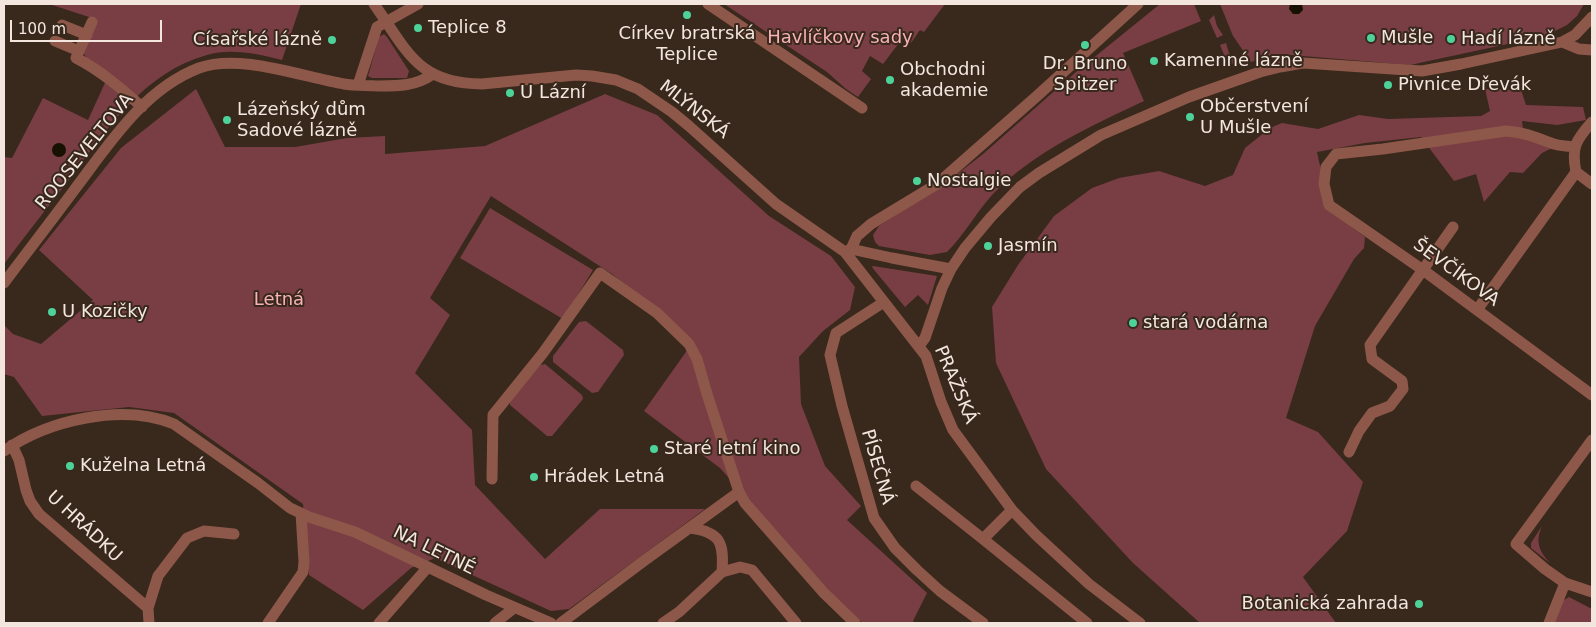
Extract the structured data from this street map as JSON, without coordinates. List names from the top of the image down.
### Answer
{
  "streets": {
    "street": [
      "MLÝNSKÁ",
      "ROOSEVELTOVA",
      "ŠEVČÍKOVA",
      "PRAŽSKÁ",
      "PÍSEČNÁ",
      "U HRÁDKU",
      "NA LETNÉ"
    ]
  },
  "crossings": [
    ["MLÝNSKÁ", "ROOSEVELTOVA"],
    ["MLÝNSKÁ", "PRAŽSKÁ"],
    ["PRAŽSKÁ", "PÍSEČNÁ"],
    ["U HRÁDKU", "NA LETNÉ"]
  ],
  "parks": ["Havlíčkovy sady", "Letná"],
  "places": [
    "Církev bratrská Teplice",
    "Teplice 8",
    "Mušle",
    "Hadí lázně",
    "Císařské lázně",
    "Dr. Bruno Spitzer",
    "Kamenné lázně",
    "Obchodni akademie",
    "Pivnice Dřevák",
    "U Lázní",
    "Občerstvení U Mušle",
    "Lázeňský dům Sadové lázně",
    "Nostalgie",
    "Jasmín",
    "U Kozičky",
    "stará vodárna",
    "Staré letní kino",
    "Kuželna Letná",
    "Hrádek Letná",
    "Botanická zahrada"
  ],
  "scale_bar": "100 m"
}
